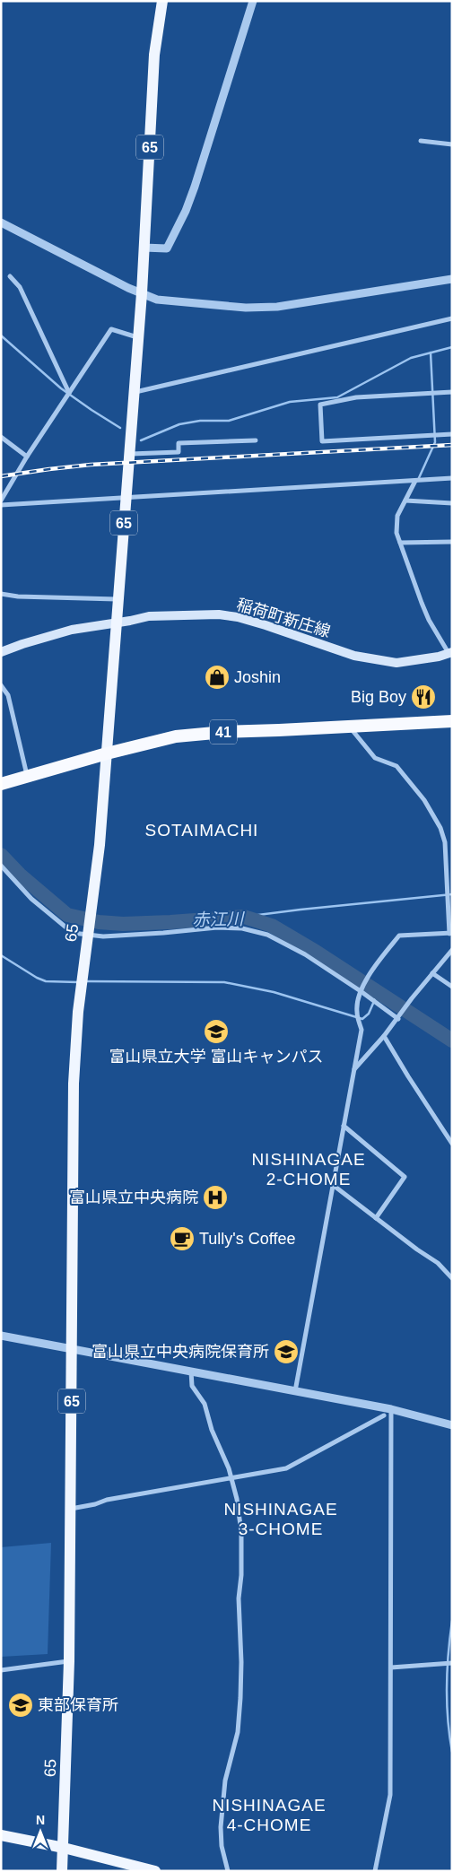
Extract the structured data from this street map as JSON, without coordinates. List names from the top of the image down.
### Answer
{
  "streets": {
    "highway": ["41"],
    "main road": ["65", "稲荷町新庄線"]
  },
  "crossings": [
    ["65", "稲荷町新庄線"],
    ["65", "41"]
  ],
  "districts": [
    "SOTAIMACHI",
    "NISHINAGAE 2-CHOME",
    "NISHINAGAE 3-CHOME",
    "NISHINAGAE 4-CHOME"
  ],
  "water": ["赤江川"],
  "places": {
    "shop": ["Joshin"],
    "restaurant": ["Big Boy"],
    "school or university": ["富山県立大学 富山キャンパス", "富山県立中央病院保育所", "東部保育所"],
    "hospital": ["富山県立中央病院"],
    "cafe": ["Tully's Coffee"]
  },
  "north": "top"
}
